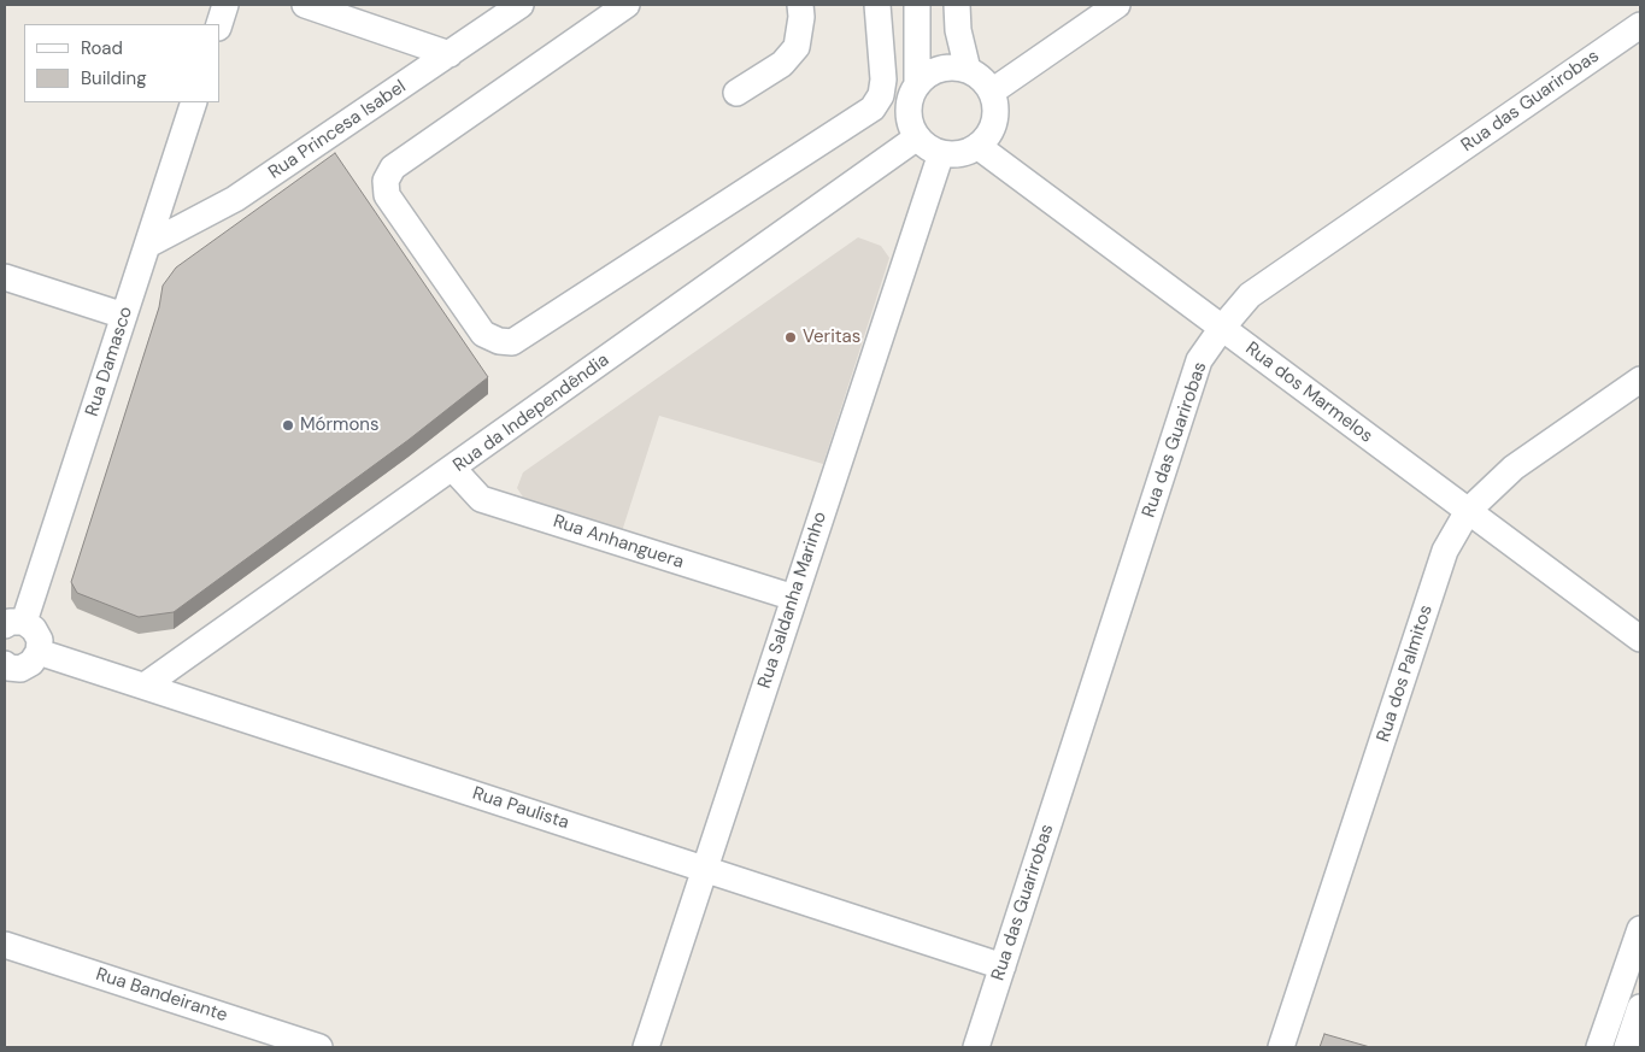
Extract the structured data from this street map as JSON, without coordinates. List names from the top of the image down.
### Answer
{
  "streets": {
    "street": [
      "Rua das Guarirobas",
      "Rua Princesa Isabel",
      "Rua Damasco",
      "Rua dos Marmelos",
      "Rua da Independêndia",
      "Rua Anhanguera",
      "Rua Saldanha Marinho",
      "Rua dos Palmitos",
      "Rua Paulista",
      "Rua Bandeirante"
    ]
  },
  "crossings": [
    ["Rua das Guarirobas", "Rua dos Marmelos"],
    ["Rua das Guarirobas", "Rua Paulista"],
    ["Rua Princesa Isabel", "Rua Damasco"],
    ["Rua dos Marmelos", "Rua da Independêndia"],
    ["Rua dos Marmelos", "Rua Saldanha Marinho"],
    ["Rua dos Marmelos", "Rua dos Palmitos"],
    ["Rua da Independêndia", "Rua Anhanguera"],
    ["Rua da Independêndia", "Rua Saldanha Marinho"],
    ["Rua da Independêndia", "Rua Paulista"],
    ["Rua Anhanguera", "Rua Saldanha Marinho"],
    ["Rua Saldanha Marinho", "Rua Paulista"]
  ],
  "places": ["Veritas", "Mórmons"],
  "legend": ["Road", "Building"]
}
